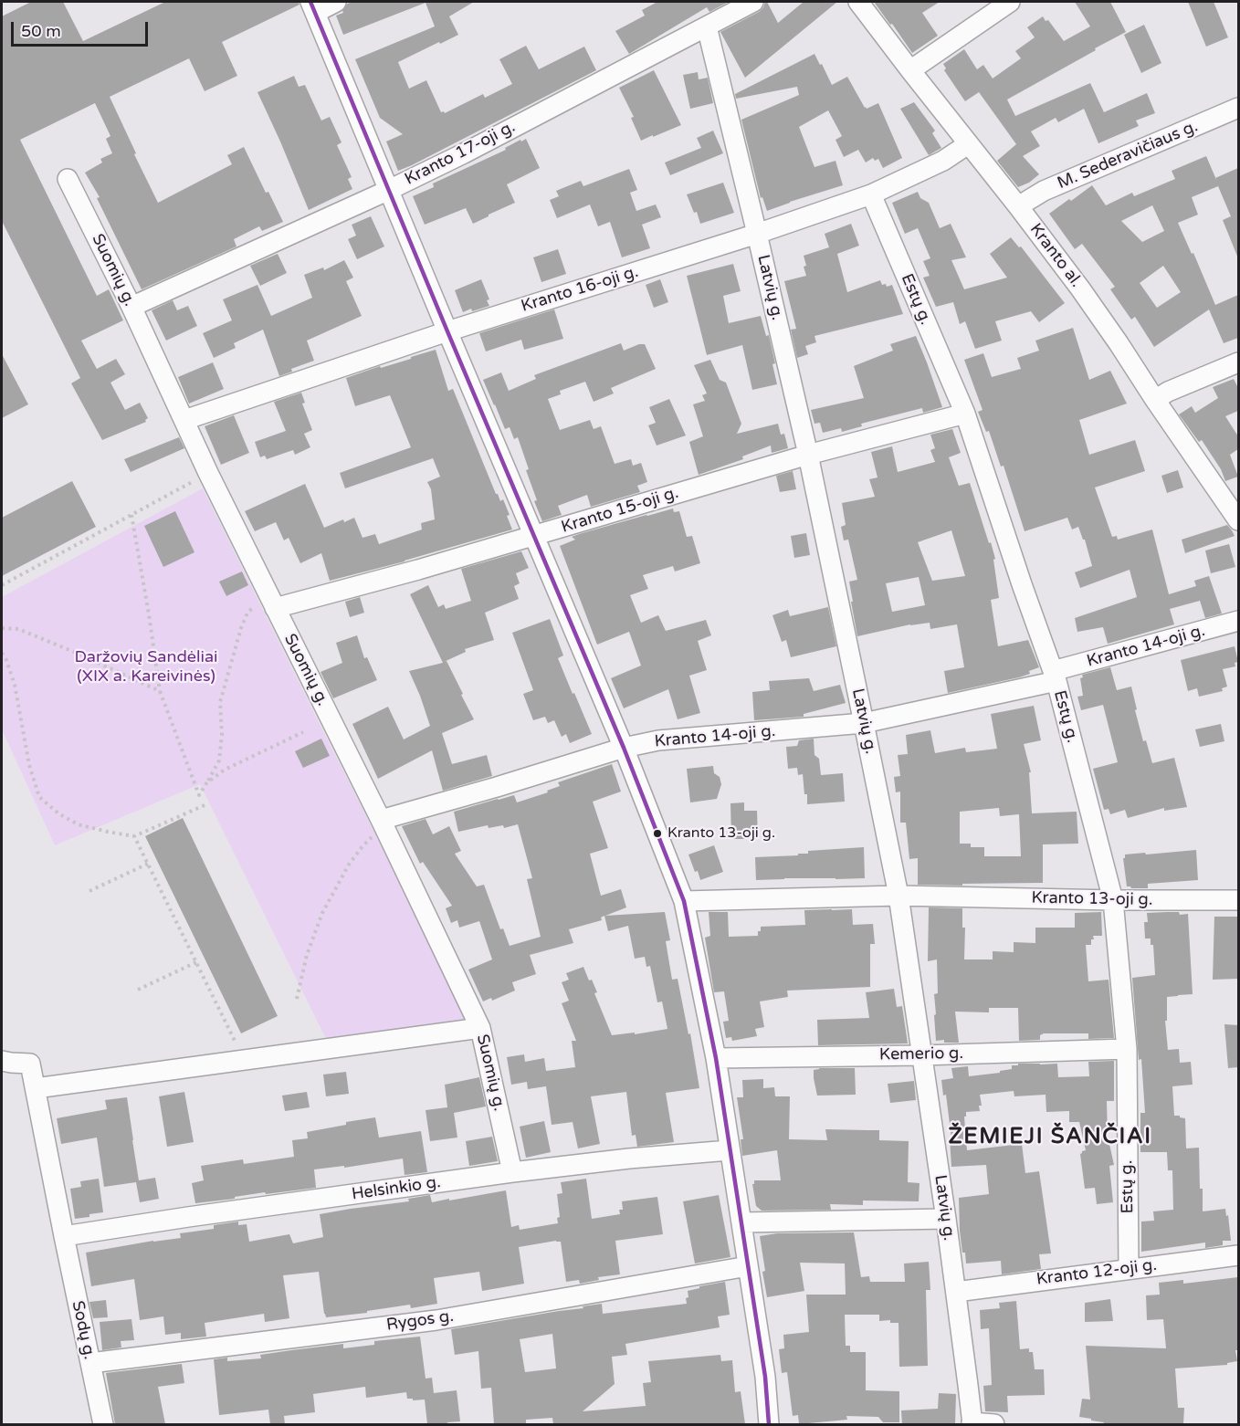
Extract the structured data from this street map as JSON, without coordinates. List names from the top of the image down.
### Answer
{
  "streets": {
    "street": [
      "Kranto 17-oji g.",
      "M. Sederavičiaus g.",
      "Kranto al.",
      "Suomių g.",
      "Latvių g.",
      "Kranto 16-oji g.",
      "Estų g.",
      "Kranto 15-oji g.",
      "Kranto 14-oji g.",
      "Kranto 13-oji g.",
      "Kemerio g.",
      "Helsinkio g.",
      "Kranto 12-oji g.",
      "Rygos g.",
      "Sodų g."
    ]
  },
  "crossings": [
    ["Kranto 17-oji g.", "Suomių g."],
    ["Kranto 17-oji g.", "Latvių g."],
    ["M. Sederavičiaus g.", "Kranto al."],
    ["Kranto al.", "Kranto 16-oji g."],
    ["Suomių g.", "Kranto 16-oji g."],
    ["Suomių g.", "Kranto 15-oji g."],
    ["Suomių g.", "Kranto 14-oji g."],
    ["Suomių g.", "Helsinkio g."],
    ["Latvių g.", "Kranto 16-oji g."],
    ["Latvių g.", "Kranto 15-oji g."],
    ["Latvių g.", "Kranto 14-oji g."],
    ["Latvių g.", "Kranto 13-oji g."],
    ["Latvių g.", "Kemerio g."],
    ["Latvių g.", "Kranto 12-oji g."],
    ["Kranto 16-oji g.", "Estų g."],
    ["Estų g.", "Kranto 15-oji g."],
    ["Estų g.", "Kranto 14-oji g."],
    ["Estų g.", "Kranto 13-oji g."],
    ["Estų g.", "Kemerio g."],
    ["Estų g.", "Kranto 12-oji g."],
    ["Helsinkio g.", "Sodų g."],
    ["Rygos g.", "Sodų g."]
  ],
  "districts": ["ŽEMIEJI ŠANČIAI"],
  "parks": ["Daržovių Sandėliai (XIX a. Kareivinės)"],
  "places": ["Kranto 13-oji g."],
  "scale_bar": "50 m"
}
